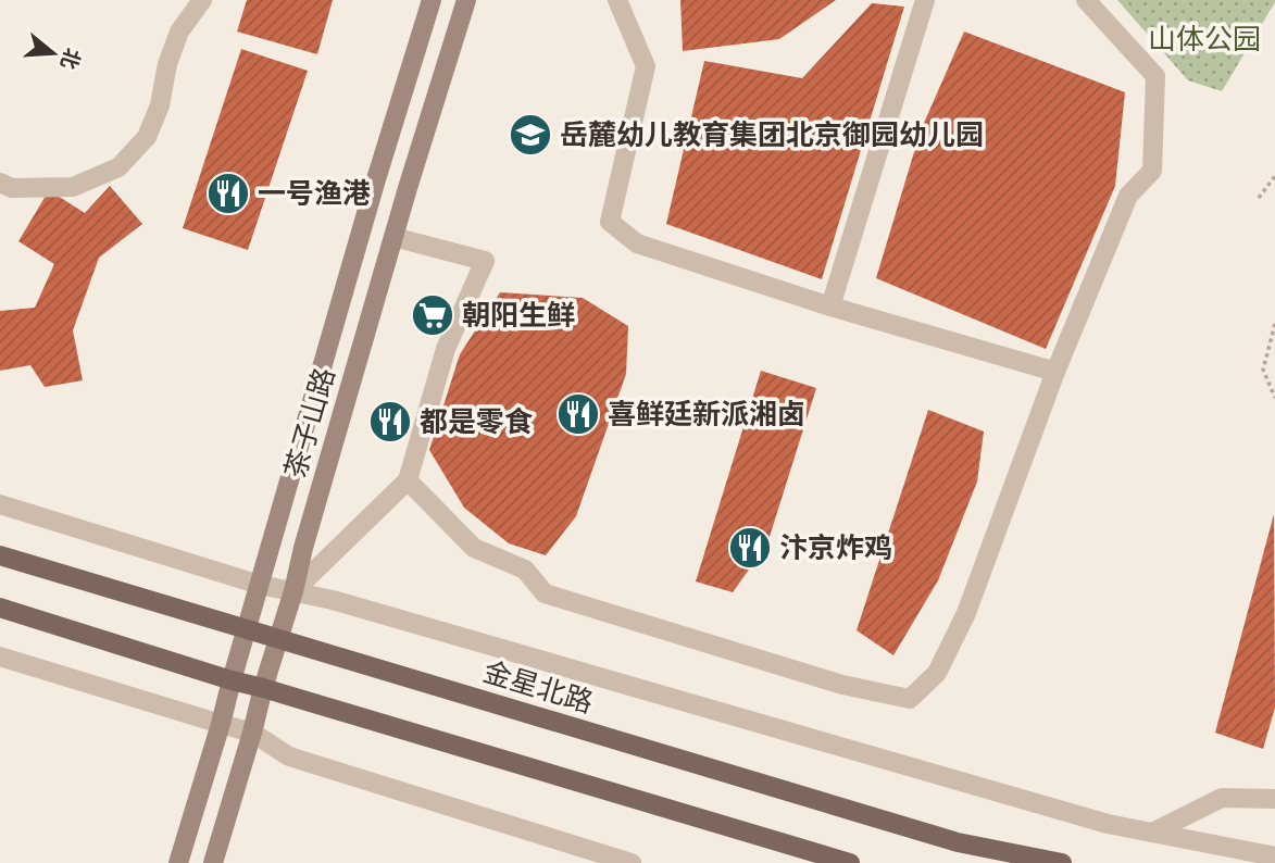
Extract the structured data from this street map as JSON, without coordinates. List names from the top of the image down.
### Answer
{
  "streets": {
    "main road": ["茶子山路", "金星北路"]
  },
  "crossings": [
    ["茶子山路", "金星北路"]
  ],
  "parks": ["山体公园"],
  "places": {
    "school or university": ["岳麓幼儿教育集团北京御园幼儿园"],
    "restaurant": [
      "一号渔港",
      "喜鲜廷新派湘卤",
      "都是零食",
      "汴京炸鸡"
    ],
    "supermarket": ["朝阳生鲜"]
  },
  "north": "right"
}
